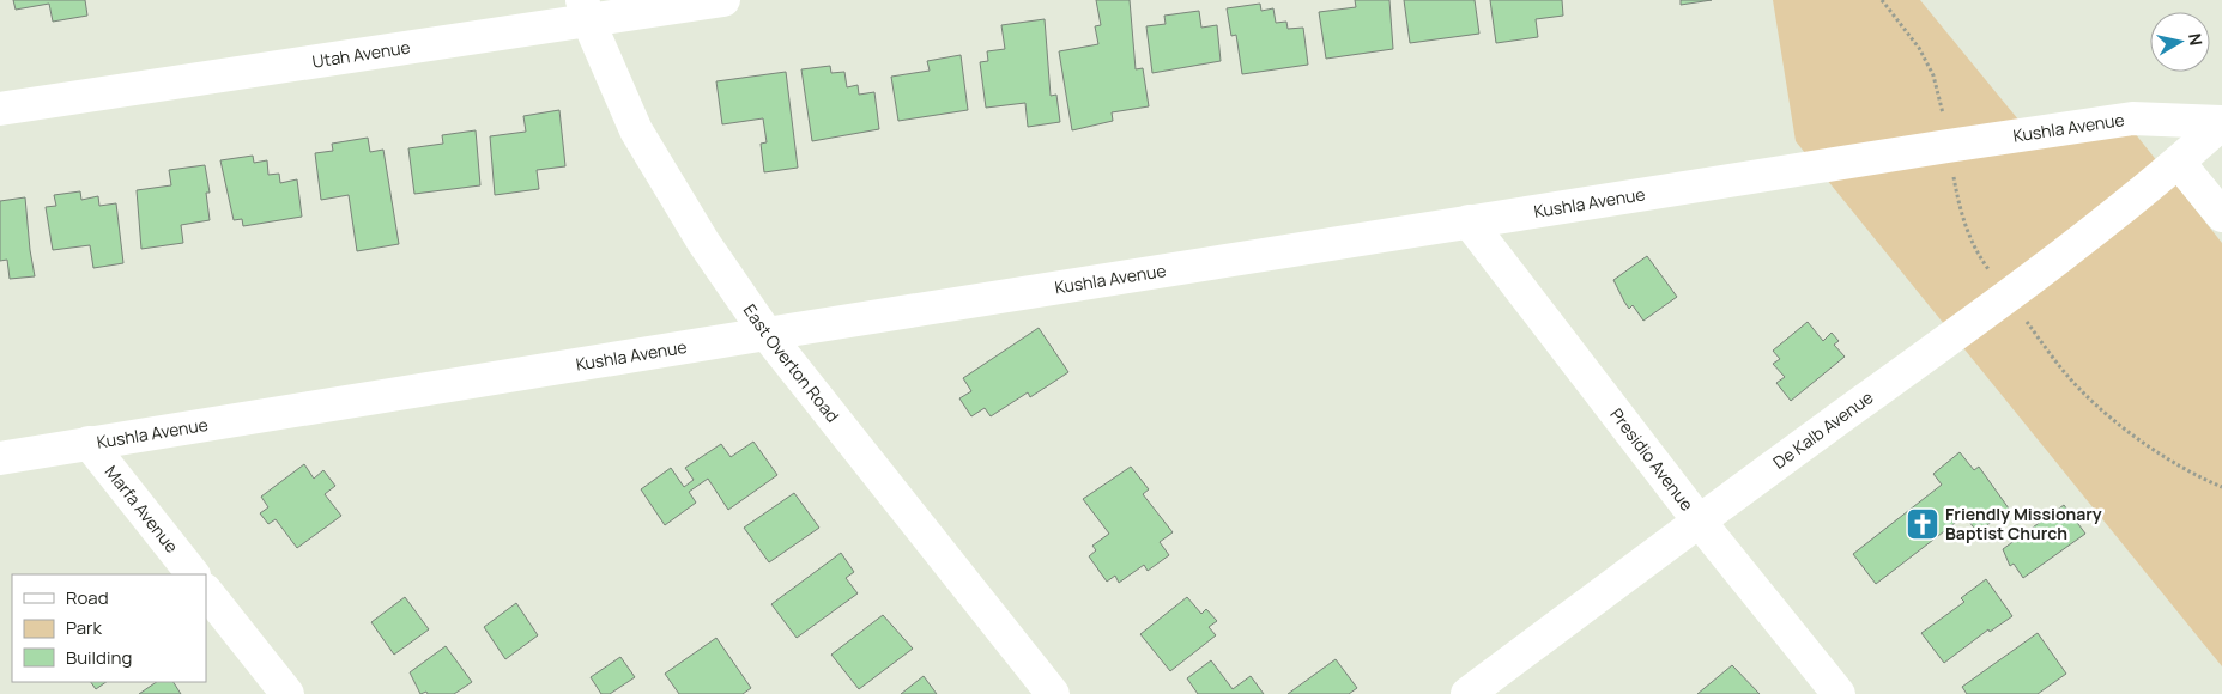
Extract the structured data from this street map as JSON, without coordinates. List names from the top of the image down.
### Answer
{
  "streets": {
    "street": [
      "Utah Avenue",
      "Kushla Avenue",
      "East Overton Road",
      "De Kalb Avenue",
      "Presidio Avenue",
      "Marfa Avenue"
    ]
  },
  "crossings": [
    ["Utah Avenue", "East Overton Road"],
    ["Kushla Avenue", "East Overton Road"],
    ["Kushla Avenue", "De Kalb Avenue"],
    ["Kushla Avenue", "Presidio Avenue"],
    ["Kushla Avenue", "Marfa Avenue"],
    ["De Kalb Avenue", "Presidio Avenue"]
  ],
  "places": {
    "church": ["Friendly Missionary Baptist Church"]
  },
  "legend": ["Road", "Park", "Building"],
  "north": "right"
}
